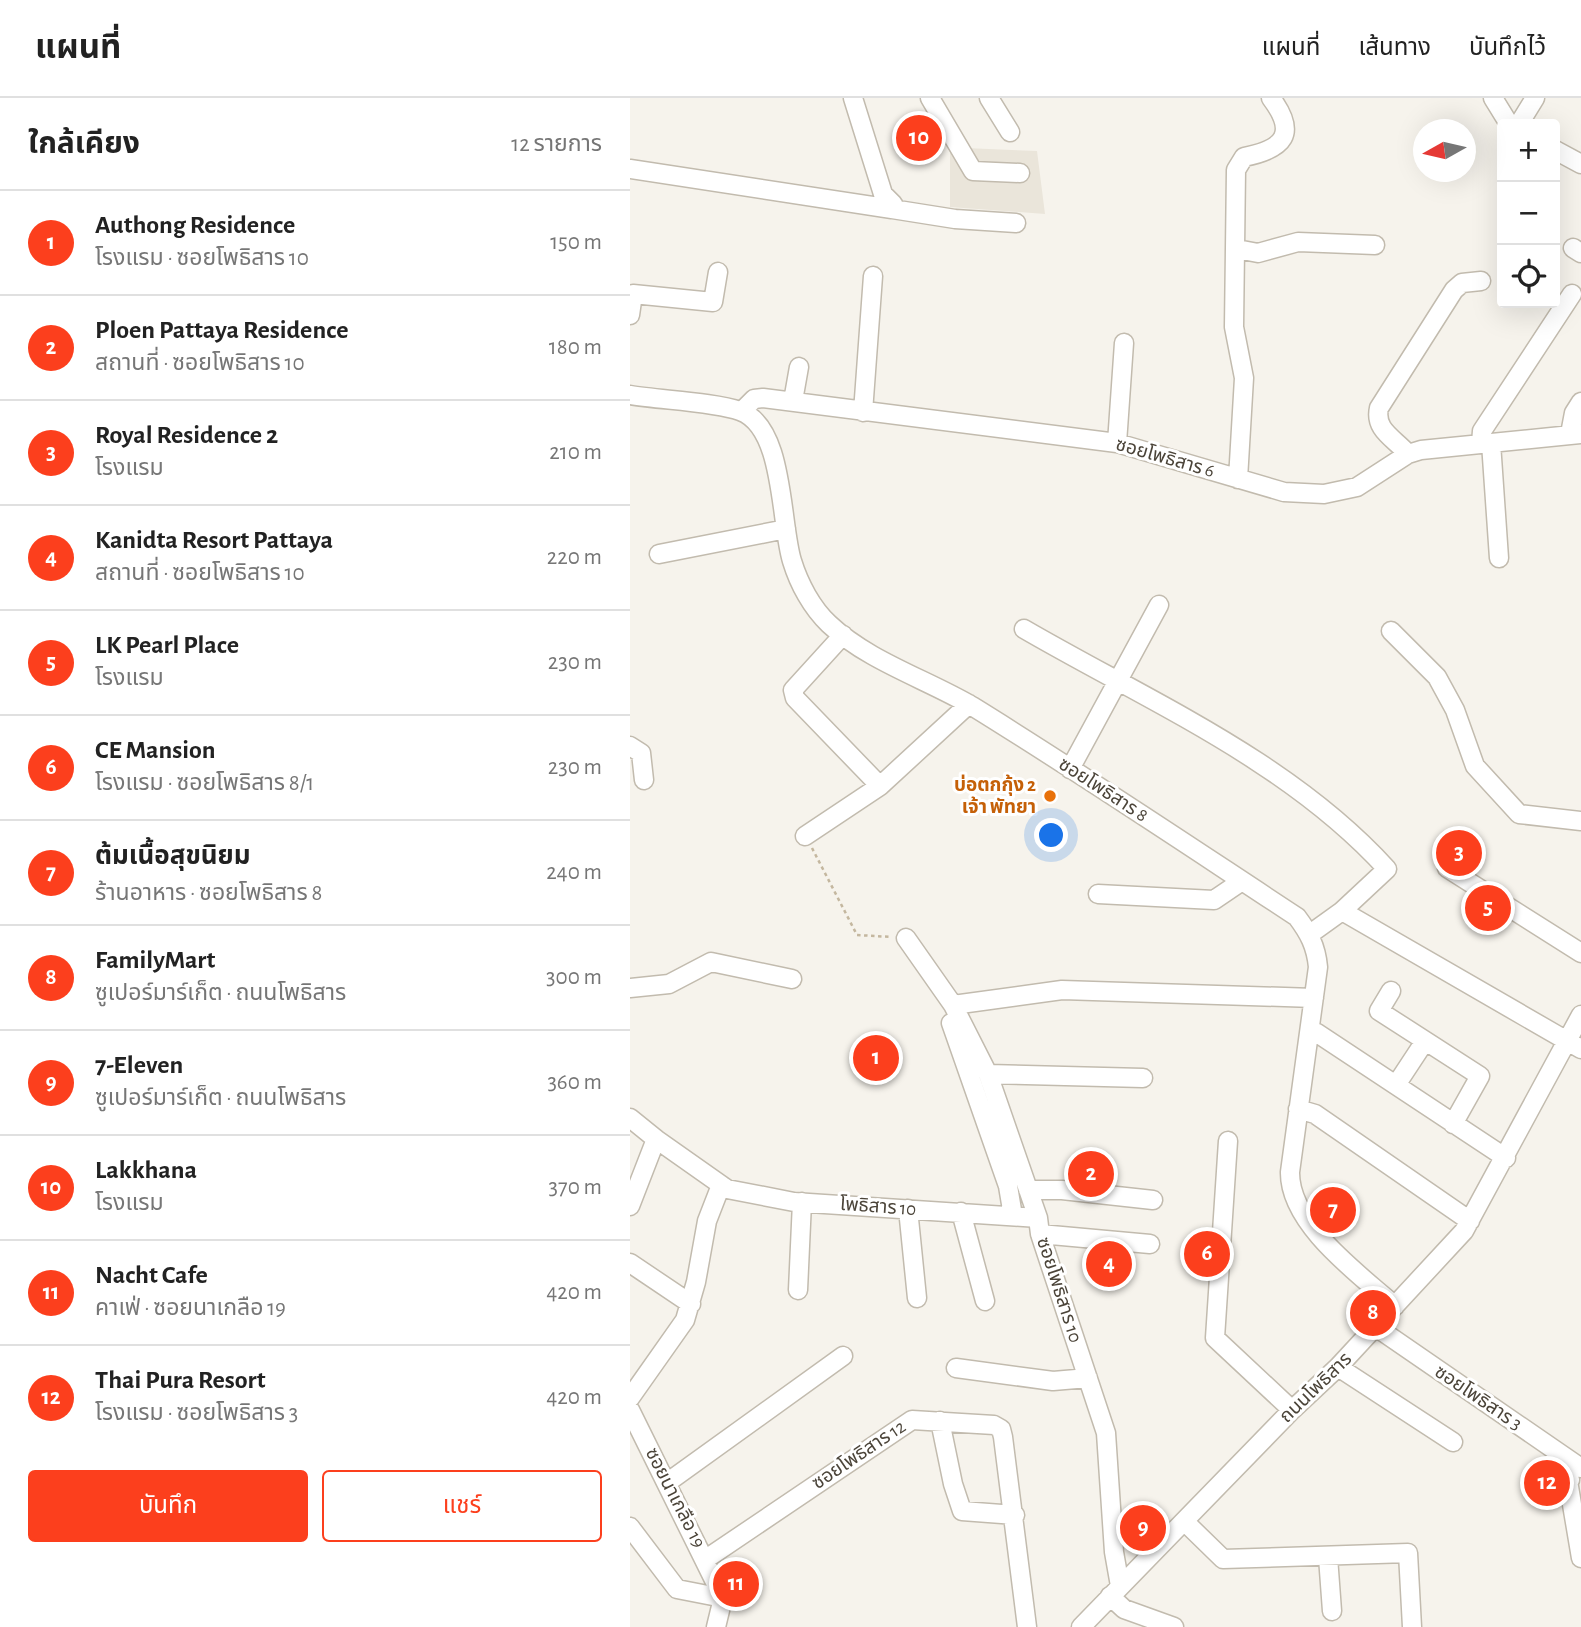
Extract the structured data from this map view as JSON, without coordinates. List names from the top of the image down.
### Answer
{
  "streets": {
    "street": [
      "ซอยโพธิสาร 6",
      "ซอยโพธิสาร 8",
      "โพธิสาร 10",
      "ซอยโพธิสาร 10",
      "ถนนโพธิสาร",
      "ซอยโพธิสาร 3",
      "ซอยโพธิสาร 12",
      "ซอยนาเกลือ 19"
    ]
  },
  "crossings": [
    ["ซอยโพธิสาร 6", "ซอยโพธิสาร 8"],
    ["โพธิสาร 10", "ซอยโพธิสาร 10"],
    ["ซอยโพธิสาร 10", "ถนนโพธิสาร"],
    ["ถนนโพธิสาร", "ซอยโพธิสาร 3"],
    ["ซอยโพธิสาร 12", "ซอยนาเกลือ 19"]
  ],
  "places": ["บ่อตกกุ้ง 2 เจ้า พัทยา"],
  "north": "left",
  "page": {
    "header": "แผนที่",
    "nav": ["แผนที่", "เส้นทาง", "บันทึกไว้"],
    "heading": ["ใกล้เคียง", "12 รายการ"],
    "pins": [
      "10",
      "3",
      "5",
      "1",
      "2",
      "7",
      "6",
      "4",
      "8",
      "12",
      "9",
      "11"
    ],
    "map_buttons": ["+", "−"],
    "list": [
      {
        "mark": "1",
        "name": "Authong Residence",
        "note": "โรงแรม · ซอยโพธิสาร 10",
        "value": "150 m"
      },
      {
        "mark": "2",
        "name": "Ploen Pattaya Residence",
        "note": "สถานที่ · ซอยโพธิสาร 10",
        "value": "180 m"
      },
      {
        "mark": "3",
        "name": "Royal Residence 2",
        "note": "โรงแรม",
        "value": "210 m"
      },
      {
        "mark": "4",
        "name": "Kanidta Resort Pattaya",
        "note": "สถานที่ · ซอยโพธิสาร 10",
        "value": "220 m"
      },
      {
        "mark": "5",
        "name": "LK Pearl Place",
        "note": "โรงแรม",
        "value": "230 m"
      },
      {
        "mark": "6",
        "name": "CE Mansion",
        "note": "โรงแรม · ซอยโพธิสาร 8/1",
        "value": "230 m"
      },
      {
        "mark": "7",
        "name": "ต้มเนื้อสุขนิยม",
        "note": "ร้านอาหาร · ซอยโพธิสาร 8",
        "value": "240 m"
      },
      {
        "mark": "8",
        "name": "FamilyMart",
        "note": "ซูเปอร์มาร์เก็ต · ถนนโพธิสาร",
        "value": "300 m"
      },
      {
        "mark": "9",
        "name": "7-Eleven",
        "note": "ซูเปอร์มาร์เก็ต · ถนนโพธิสาร",
        "value": "360 m"
      },
      {
        "mark": "10",
        "name": "Lakkhana",
        "note": "โรงแรม",
        "value": "370 m"
      },
      {
        "mark": "11",
        "name": "Nacht Cafe",
        "note": "คาเฟ่ · ซอยนาเกลือ 19",
        "value": "420 m"
      },
      {
        "mark": "12",
        "name": "Thai Pura Resort",
        "note": "โรงแรม · ซอยโพธิสาร 3",
        "value": "420 m"
      }
    ],
    "buttons": ["บันทึก", "แชร์"]
  }
}
